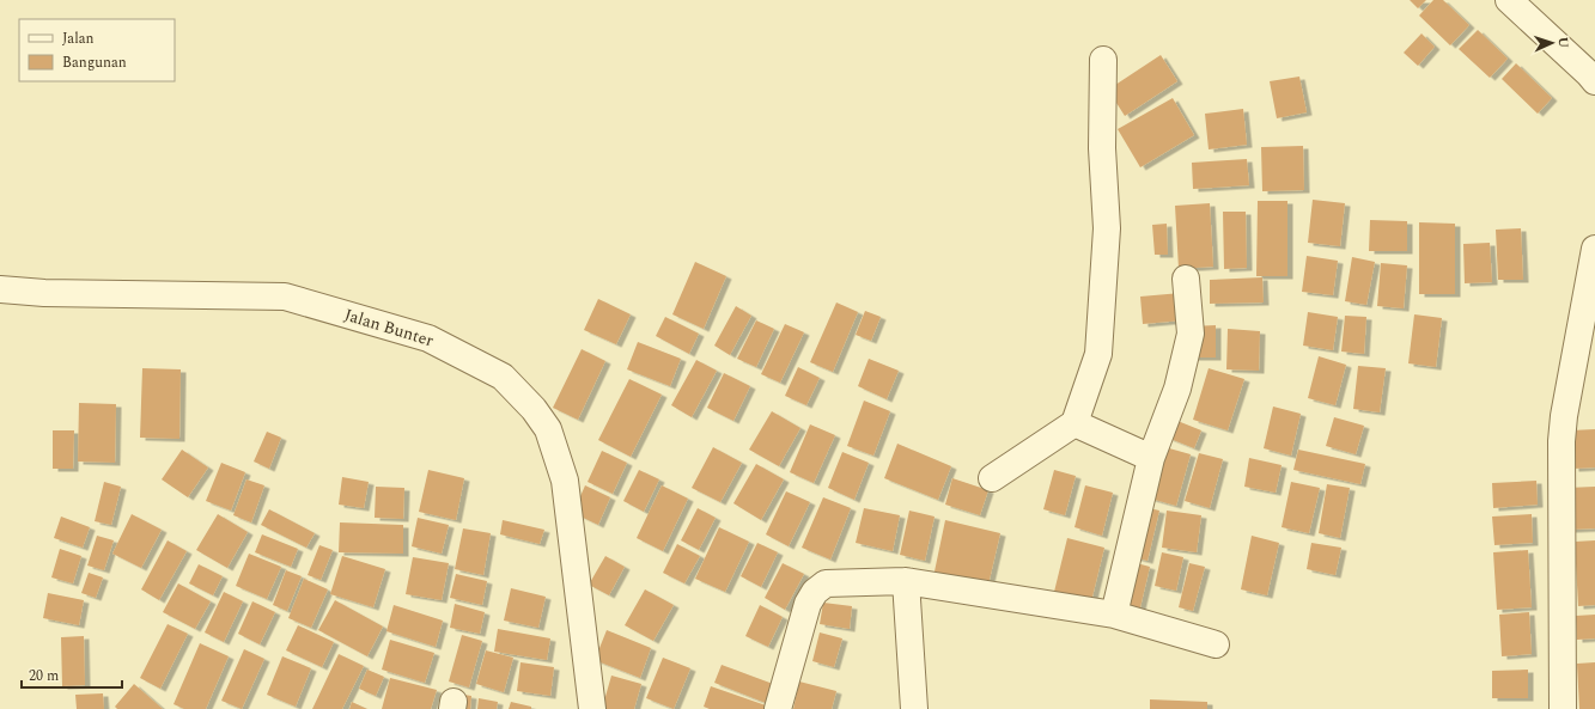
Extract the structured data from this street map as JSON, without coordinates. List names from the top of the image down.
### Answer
{
  "streets": {
    "street": ["Jalan Bunter"]
  },
  "legend": ["Jalan", "Bangunan"],
  "scale_bar": "20 m",
  "north": "right"
}
